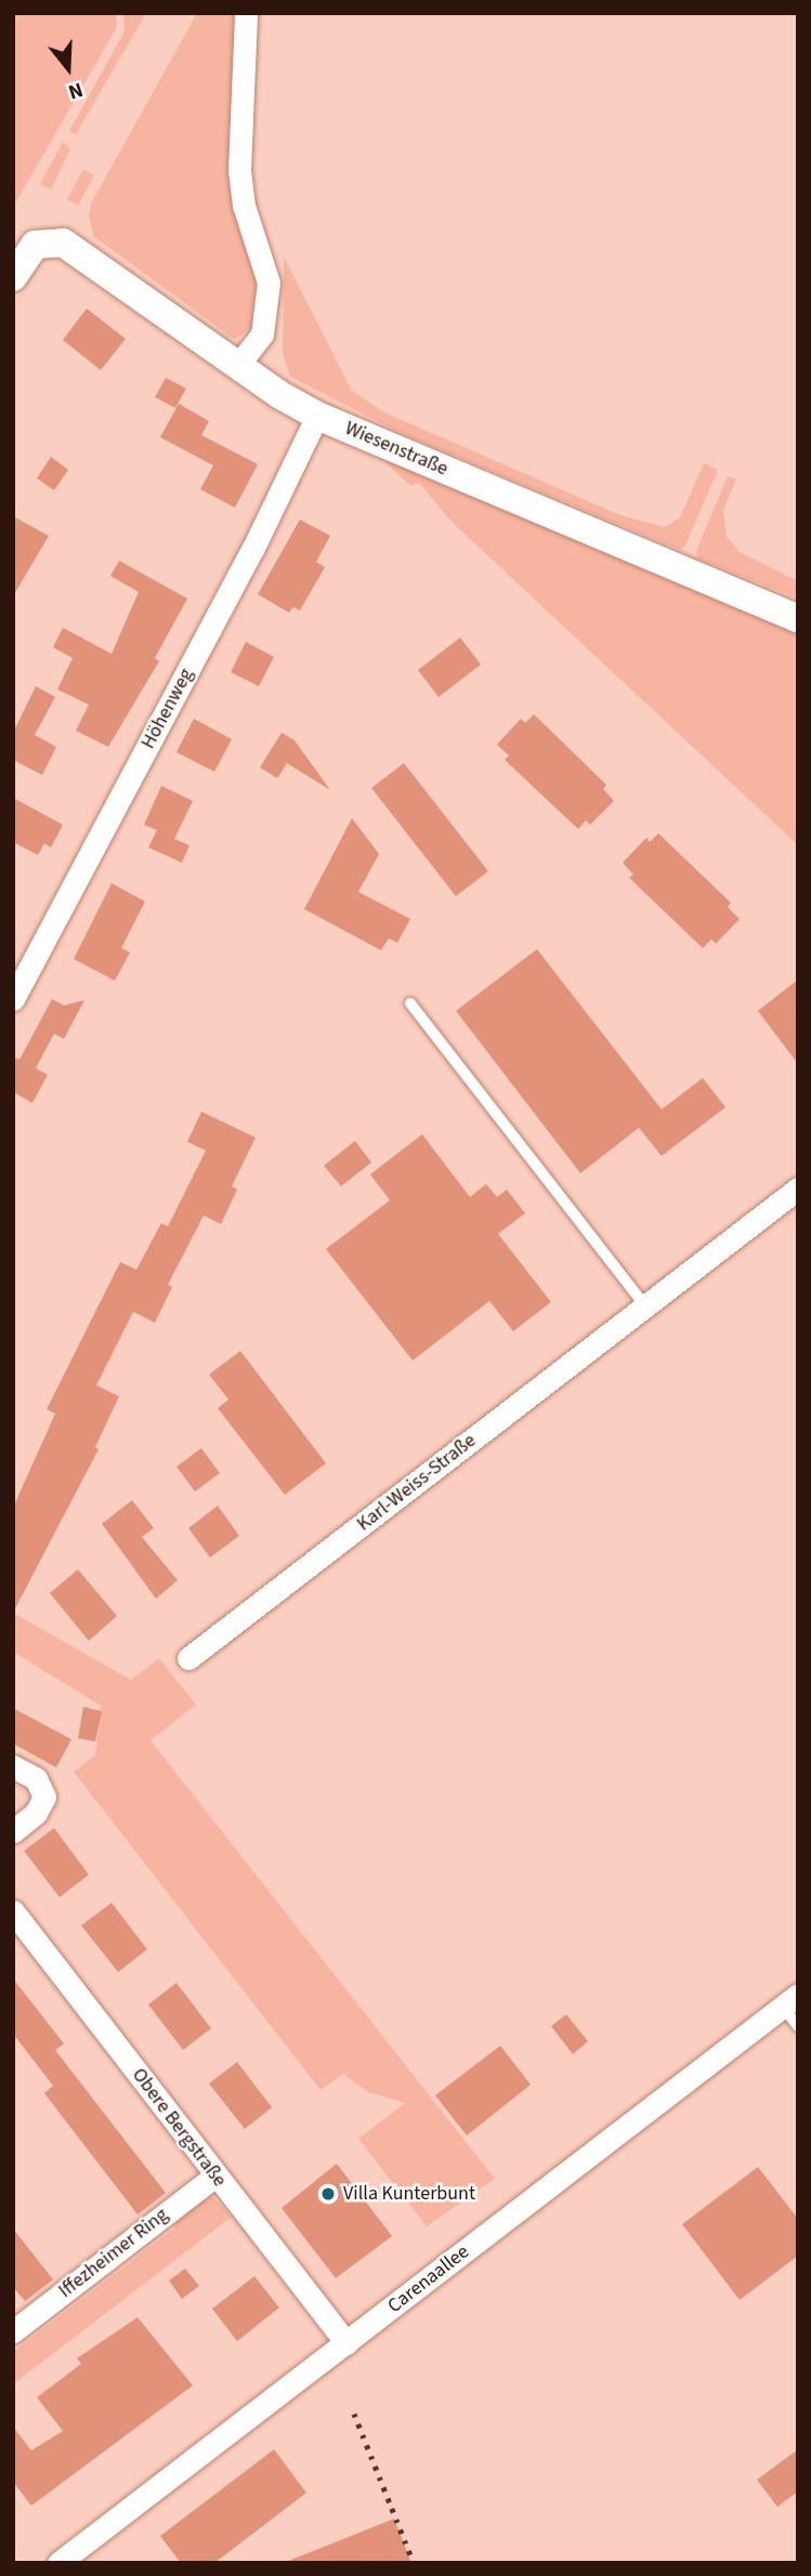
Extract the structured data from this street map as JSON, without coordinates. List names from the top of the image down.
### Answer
{
  "streets": {
    "street": [
      "Wiesenstraße",
      "Höhenweg",
      "Karl-Weiss-Straße",
      "Obere Bergstraße",
      "Iffezheimer Ring",
      "Carenaallee"
    ]
  },
  "crossings": [
    ["Wiesenstraße", "Höhenweg"],
    ["Obere Bergstraße", "Iffezheimer Ring"],
    ["Obere Bergstraße", "Carenaallee"]
  ],
  "places": ["Villa Kunterbunt"],
  "north": "bottom"
}
